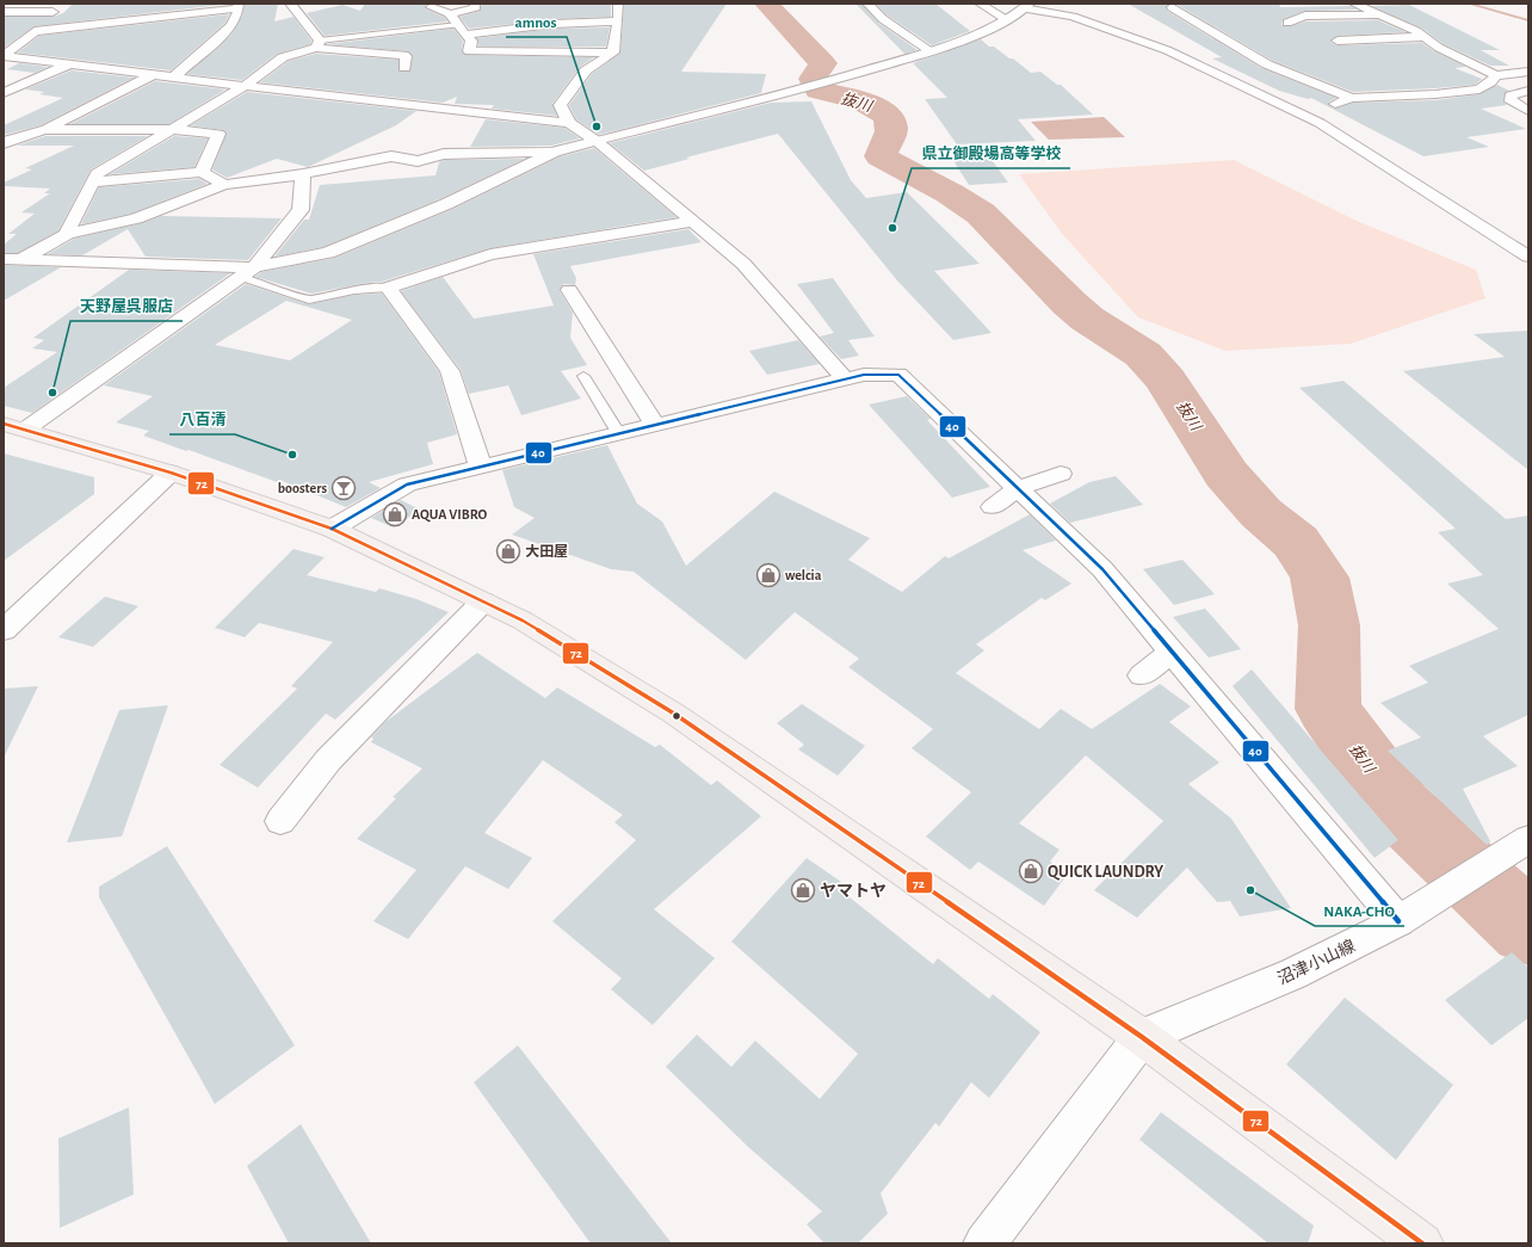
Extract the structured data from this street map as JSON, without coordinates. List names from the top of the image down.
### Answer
{
  "streets": {
    "street": ["沼津小山線"]
  },
  "water": ["抜川"],
  "places": {
    "other": [
      "amnos",
      "県立御殿場高等学校",
      "天野屋呉服店",
      "八百清",
      "NAKA-CHO"
    ],
    "bar": ["boosters"],
    "shop": [
      "AQUA VIBRO",
      "大田屋",
      "welcia",
      "QUICK LAUNDRY",
      "ヤマトヤ"
    ]
  },
  "lines": ["transit line 40", "transit line 72"]
}
